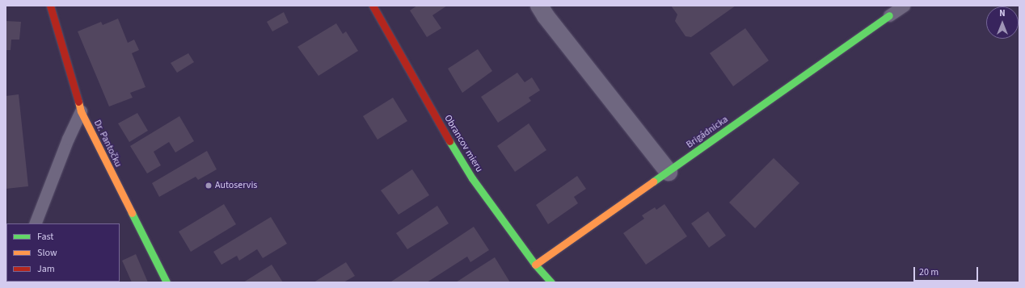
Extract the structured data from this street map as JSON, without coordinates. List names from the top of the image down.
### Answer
{
  "streets": {
    "street": ["Brigádnicka", "Dr. Pantočku", "Obrancov mieru"]
  },
  "crossings": [
    ["Brigádnicka", "Obrancov mieru"]
  ],
  "places": ["Autoservis"],
  "legend": ["Fast", "Slow", "Jam"],
  "scale_bar": "20 m",
  "north": "top"
}
